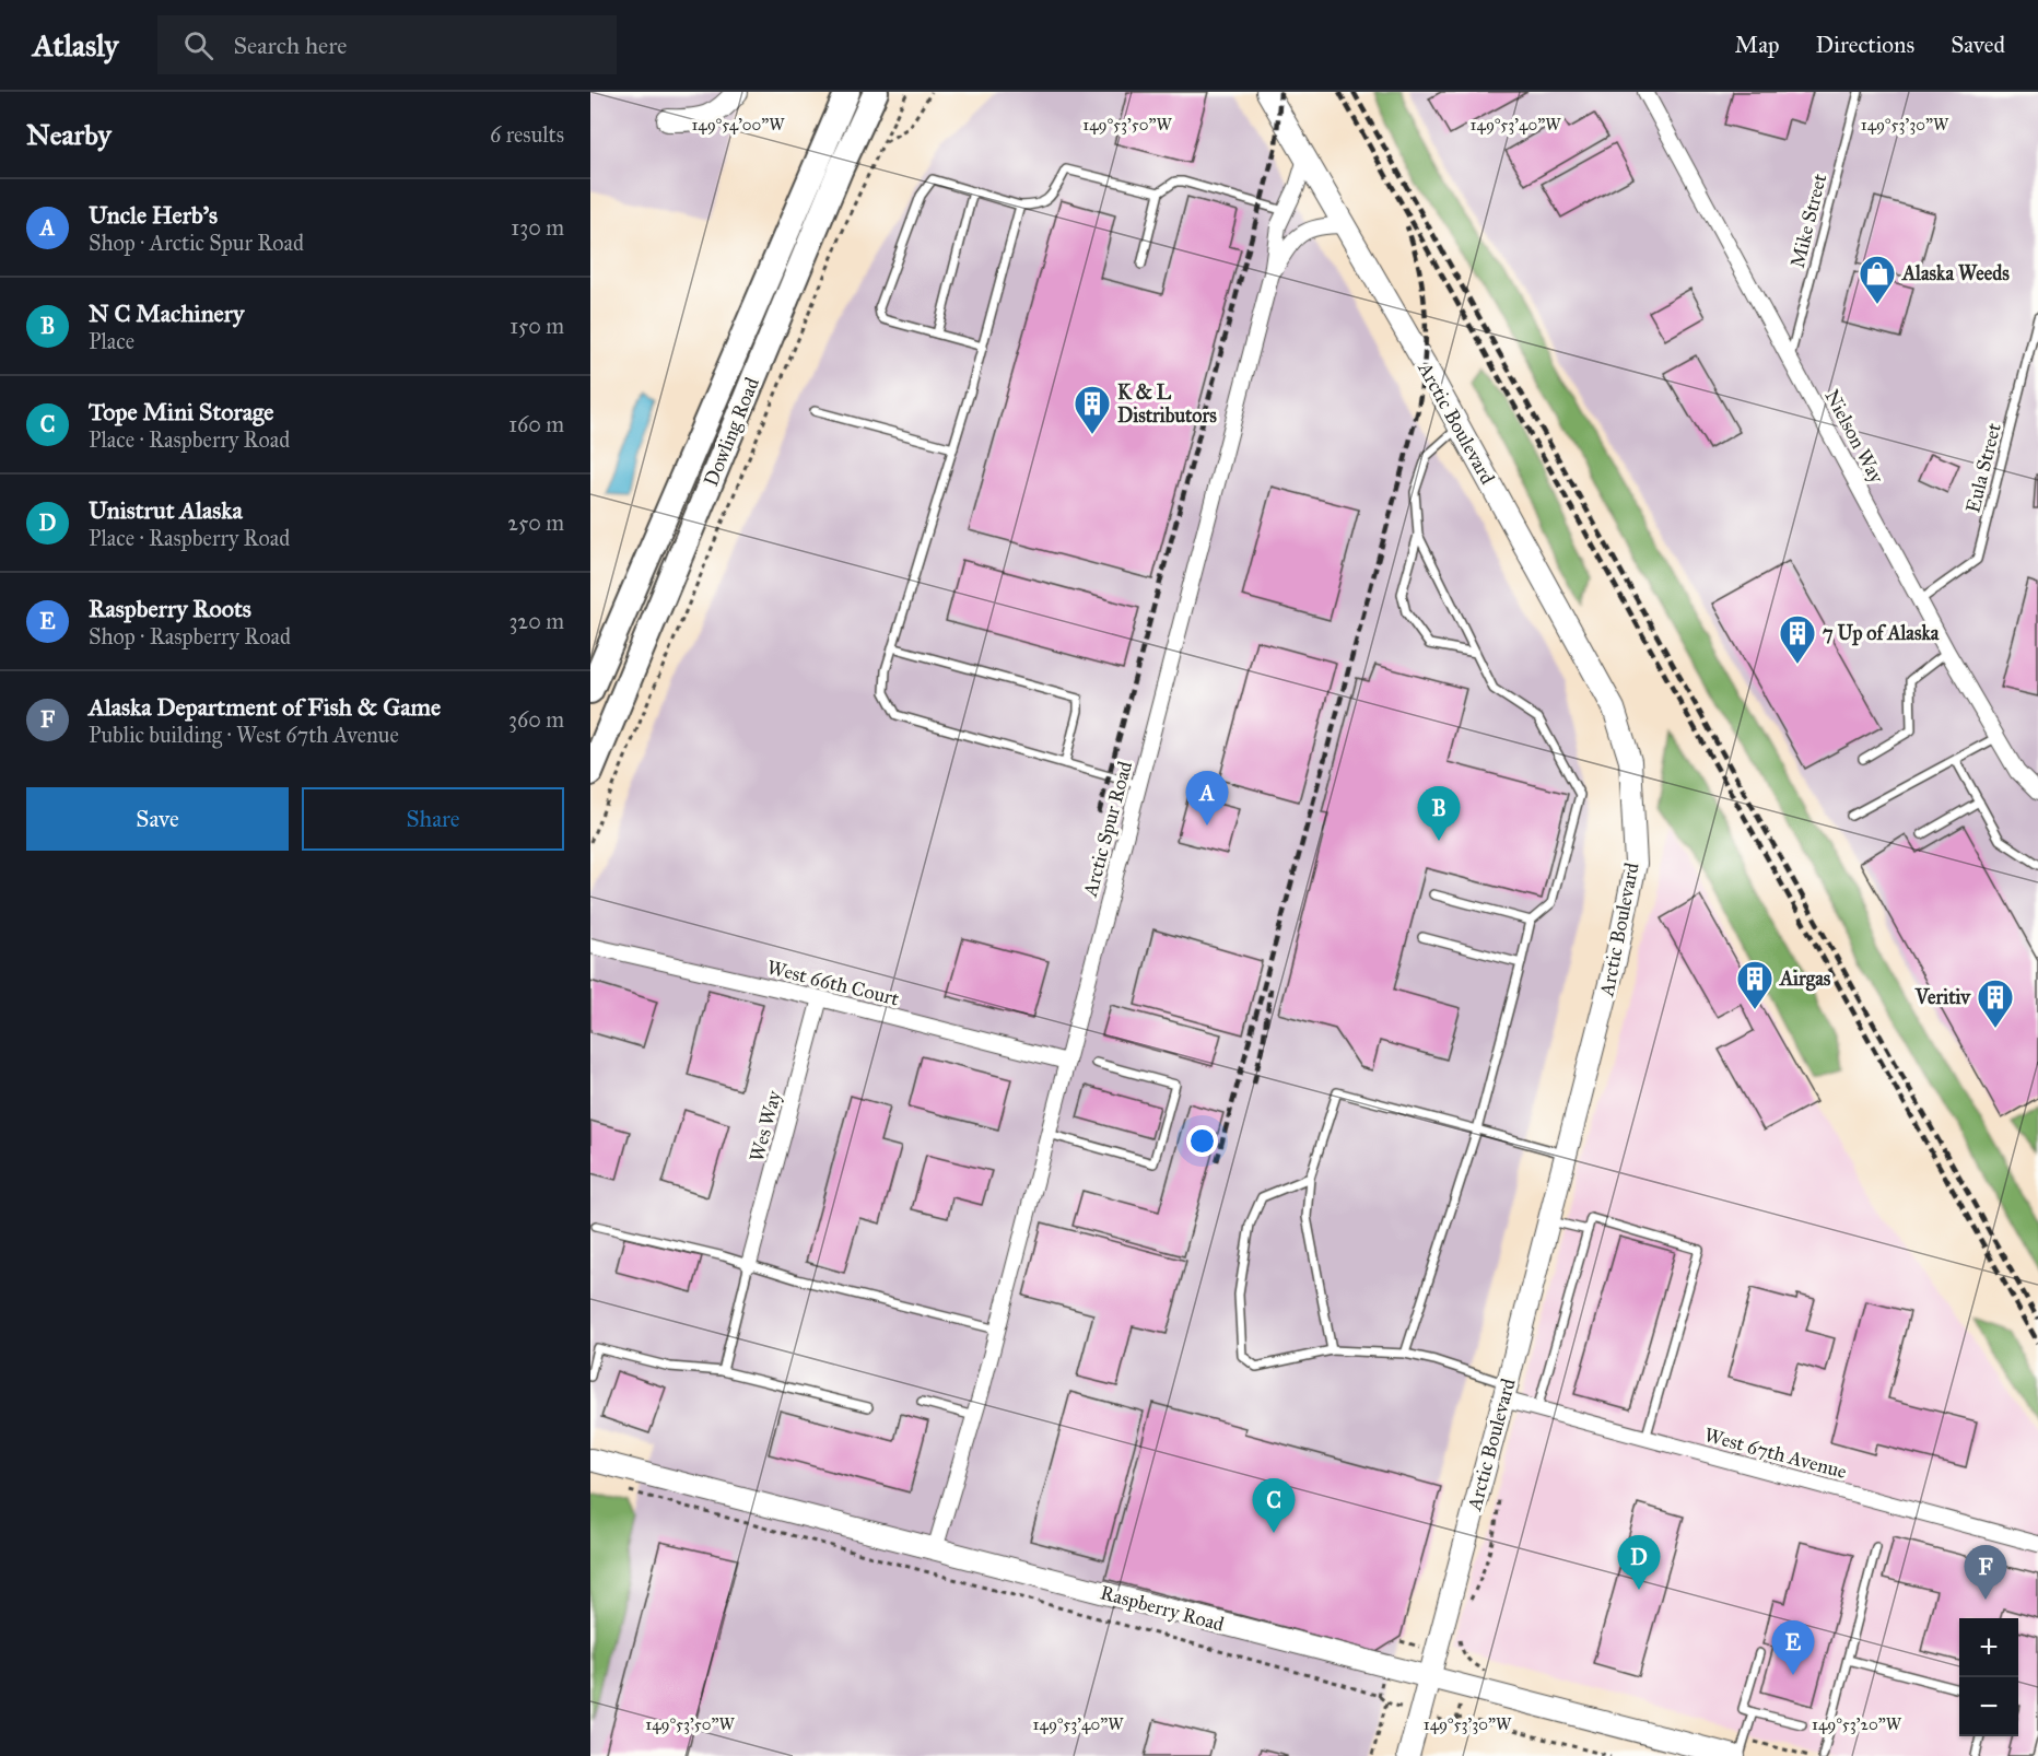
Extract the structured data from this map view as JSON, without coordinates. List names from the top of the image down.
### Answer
{
  "streets": {
    "main road": ["Arctic Boulevard", "Dowling Road", "Raspberry Road"],
    "street": [
      "Nielson Way",
      "Arctic Spur Road",
      "West 66th Court",
      "Wes Way",
      "West 67th Avenue"
    ],
    "lane": ["Mike Street", "Eula Street"]
  },
  "crossings": [
    ["Mike Street", "Nielson Way"],
    ["Arctic Boulevard", "Arctic Spur Road"],
    ["Arctic Boulevard", "West 67th Avenue"],
    ["Arctic Boulevard", "Raspberry Road"],
    ["Nielson Way", "Eula Street"],
    ["Arctic Spur Road", "West 66th Court"],
    ["Arctic Spur Road", "Raspberry Road"],
    ["West 66th Court", "Wes Way"]
  ],
  "places": {
    "shop": ["Alaska Weeds"],
    "building": [
      "K & L Distributors",
      "7 Up of Alaska",
      "Airgas",
      "Veritiv"
    ]
  },
  "page": {
    "header": "Atlasly",
    "search": "Search here",
    "nav": ["Map", "Directions", "Saved"],
    "heading": ["Nearby", "6 results"],
    "list": [
      {
        "mark": "A",
        "name": "Uncle Herb's",
        "note": "Shop · Arctic Spur Road",
        "value": "130 m"
      },
      {
        "mark": "B",
        "name": "N C Machinery",
        "note": "Place",
        "value": "150 m"
      },
      {
        "mark": "C",
        "name": "Tope Mini Storage",
        "note": "Place · Raspberry Road",
        "value": "160 m"
      },
      {
        "mark": "D",
        "name": "Unistrut Alaska",
        "note": "Place · Raspberry Road",
        "value": "250 m"
      },
      {
        "mark": "E",
        "name": "Raspberry Roots",
        "note": "Shop · Raspberry Road",
        "value": "320 m"
      },
      {
        "mark": "F",
        "name": "Alaska Department of Fish & Game",
        "note": "Public building · West 67th Avenue",
        "value": "360 m"
      }
    ],
    "buttons": ["Save", "Share"],
    "pins": [
      "A",
      "B",
      "C",
      "D",
      "F",
      "E"
    ],
    "map_buttons": ["+", "−"]
  },
  "coordinates": [
    "149°54'00\"W",
    "149°53'50\"W",
    "149°53'40\"W",
    "149°53'30\"W",
    "149°53'20\"W"
  ]
}
